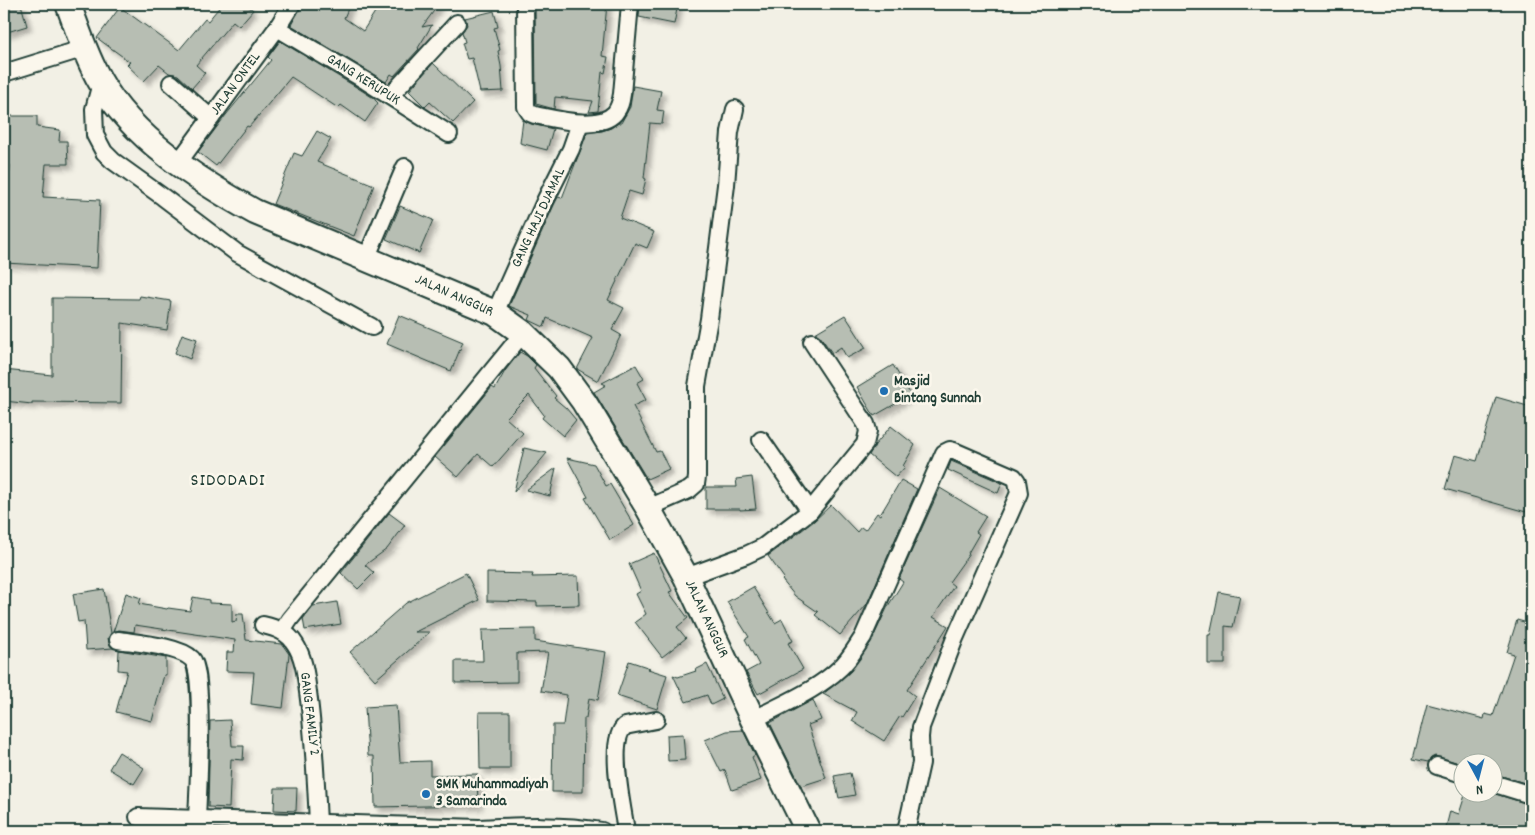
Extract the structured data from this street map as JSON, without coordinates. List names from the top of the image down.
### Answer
{
  "streets": {
    "street": [
      "GANG KERUPUK",
      "JALAN ONTEL",
      "GANG HAJI DJAMAL",
      "JALAN ANGGUR",
      "GANG FAMILY 2"
    ]
  },
  "crossings": [
    ["GANG KERUPUK", "JALAN ONTEL"],
    ["JALAN ONTEL", "JALAN ANGGUR"],
    ["GANG HAJI DJAMAL", "JALAN ANGGUR"]
  ],
  "districts": ["SIDODADI"],
  "places": ["Masjid Bintang Sunnah", "SMK Muhammadiyah 3 Samarinda"],
  "north": "bottom"
}
